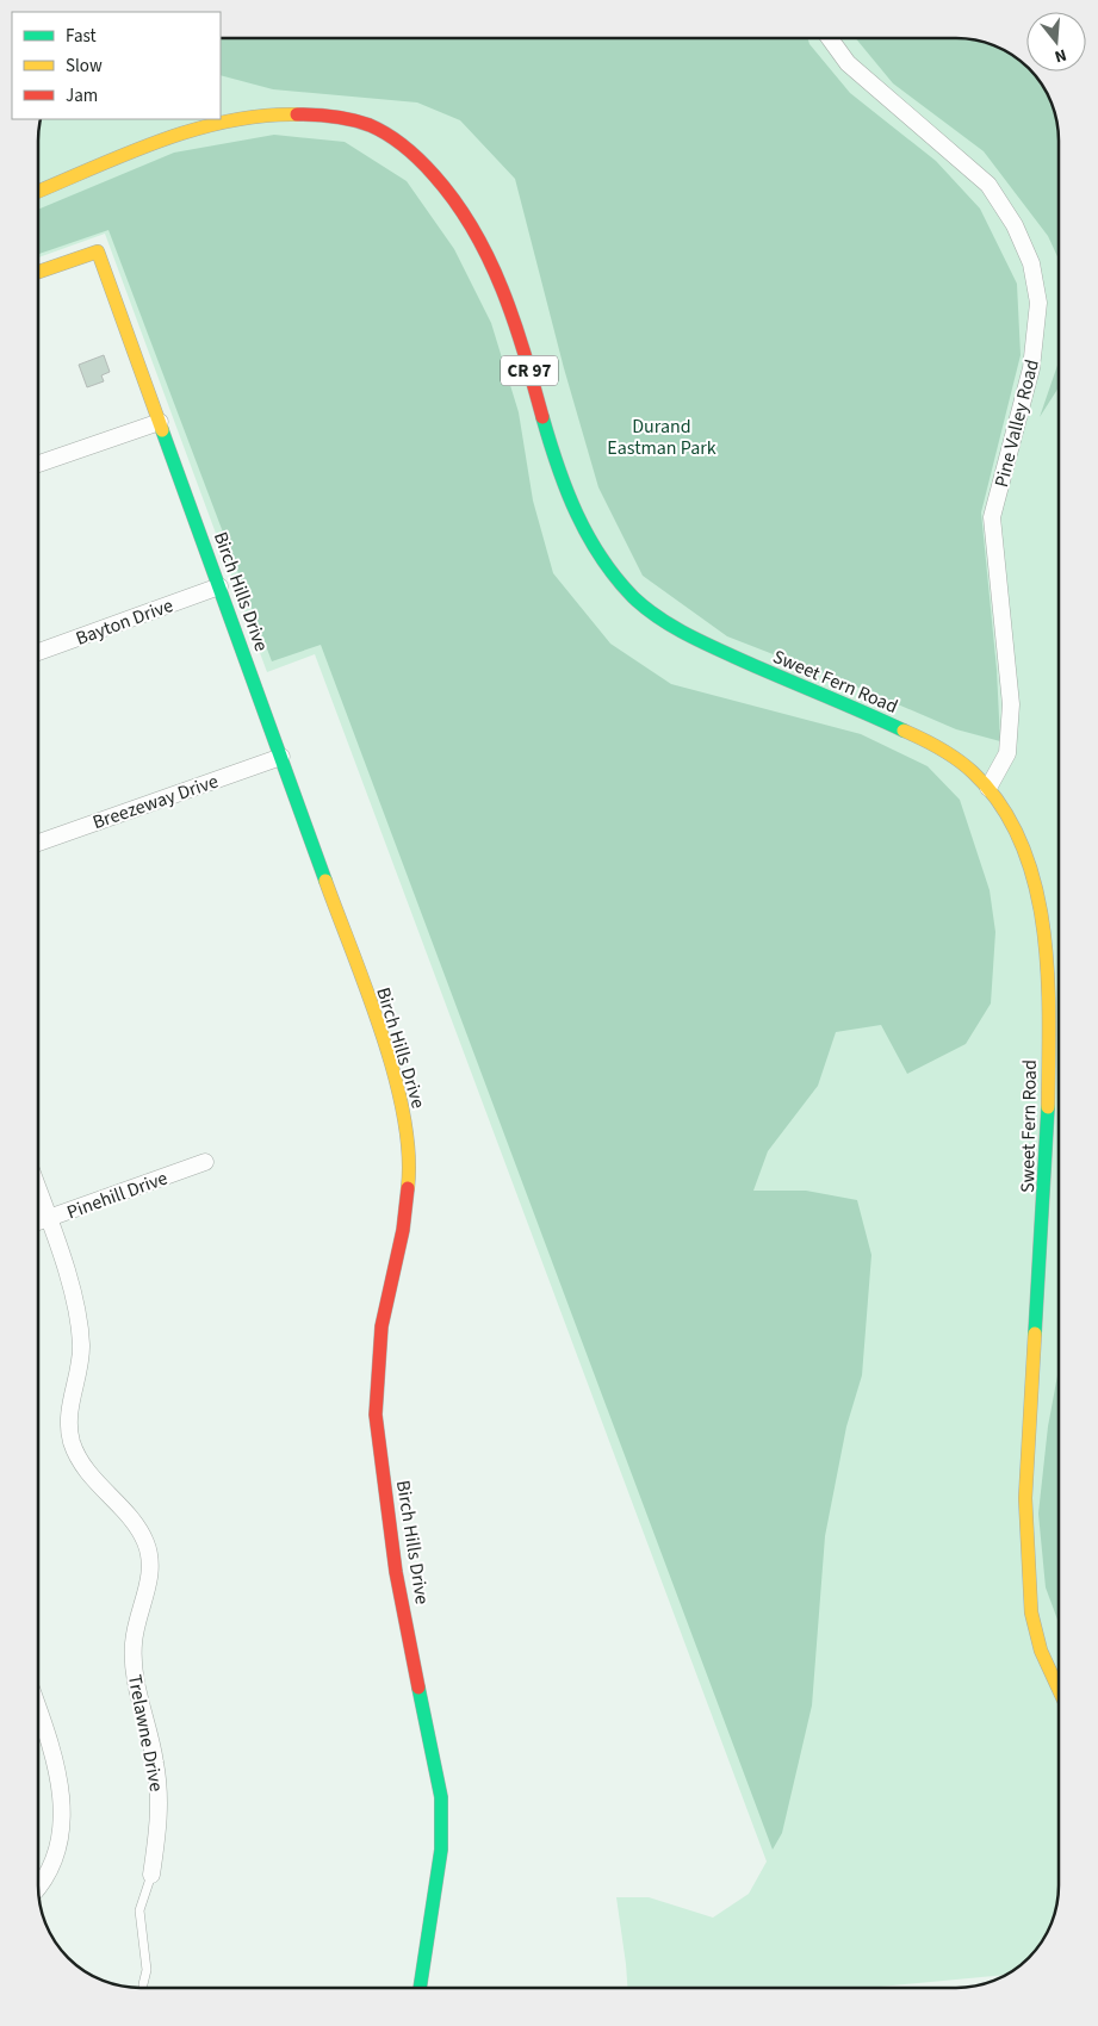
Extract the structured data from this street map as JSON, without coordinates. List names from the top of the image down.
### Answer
{
  "streets": {
    "main road": ["CR 97", "Birch Hills Drive", "Sweet Fern Road"],
    "street": [
      "Pine Valley Road",
      "Bayton Drive",
      "Breezeway Drive",
      "Pinehill Drive",
      "Trelawne Drive"
    ]
  },
  "crossings": [
    ["Pine Valley Road", "Sweet Fern Road"],
    ["Birch Hills Drive", "Bayton Drive"],
    ["Birch Hills Drive", "Breezeway Drive"],
    ["Pinehill Drive", "Trelawne Drive"]
  ],
  "parks": ["Durand Eastman Park"],
  "legend": ["Fast", "Slow", "Jam"],
  "north": "bottom"
}
